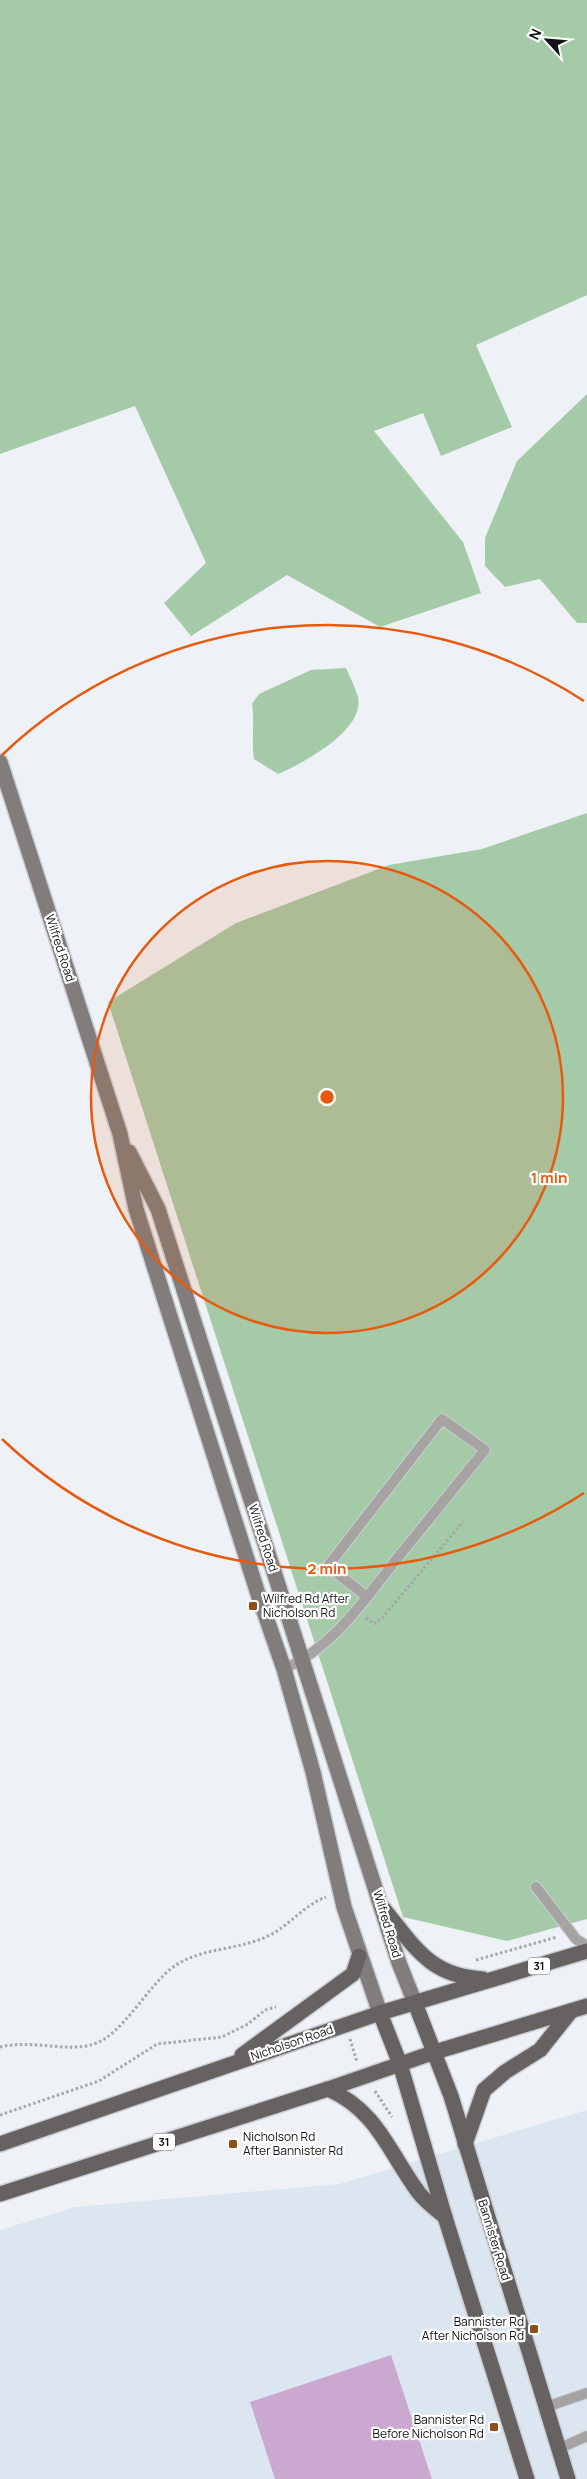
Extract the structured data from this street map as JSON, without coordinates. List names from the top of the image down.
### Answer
{
  "streets": {
    "main road": [
      "Wilfred Road",
      "31",
      "Nicholson Road",
      "Bannister Road"
    ]
  },
  "crossings": [
    ["Wilfred Road", "Nicholson Road"],
    ["Wilfred Road", "Bannister Road"],
    ["31", "Bannister Road"],
    ["Nicholson Road", "Bannister Road"]
  ],
  "places": {
    "transit": [
      "Wilfred Rd After Nicholson Rd",
      "Nicholson Rd After Bannister Rd",
      "Bannister Rd After Nicholson Rd",
      "Bannister Rd Before Nicholson Rd"
    ]
  },
  "north": "top left",
  "rings": ["1 min", "2 min"]
}
